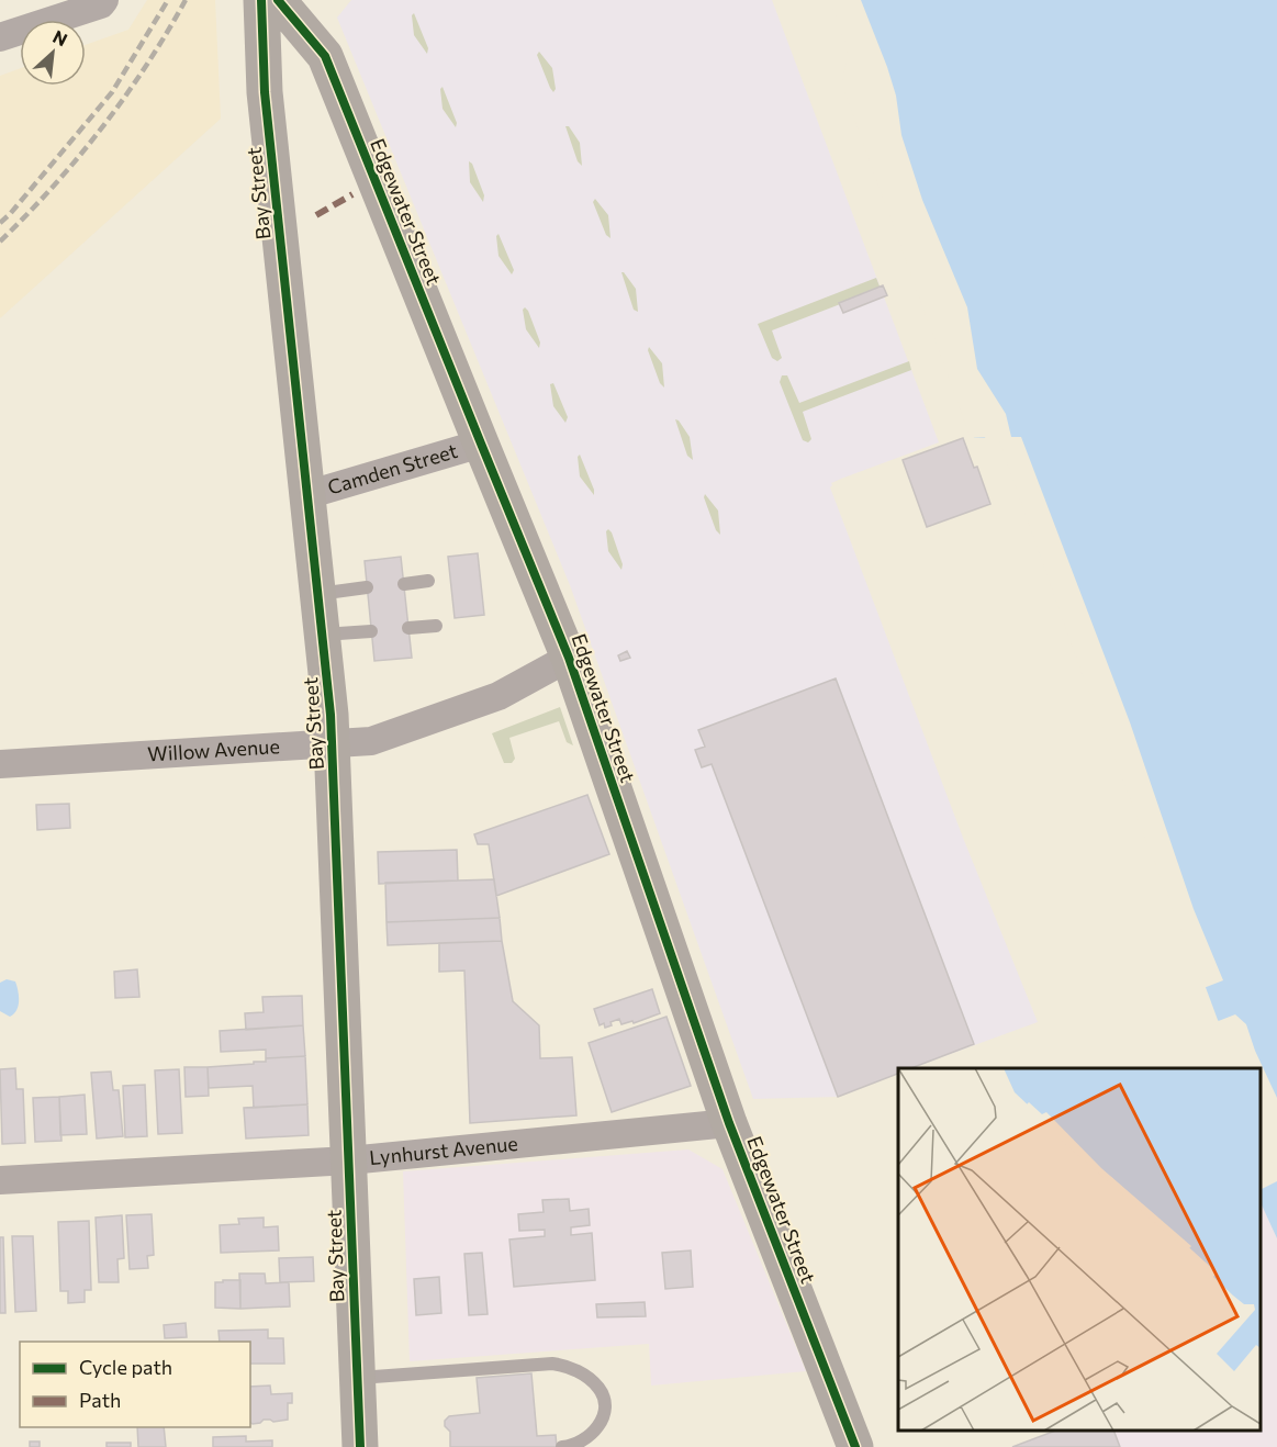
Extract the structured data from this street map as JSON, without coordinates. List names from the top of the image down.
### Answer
{
  "streets": {
    "street": [
      "Bay Street",
      "Edgewater Street",
      "Camden Street",
      "Willow Avenue",
      "Lynhurst Avenue"
    ]
  },
  "crossings": [
    ["Bay Street", "Camden Street"],
    ["Bay Street", "Willow Avenue"],
    ["Bay Street", "Lynhurst Avenue"],
    ["Edgewater Street", "Camden Street"],
    ["Edgewater Street", "Willow Avenue"],
    ["Edgewater Street", "Lynhurst Avenue"]
  ],
  "legend": ["Cycle path", "Path"],
  "north": "top right"
}
